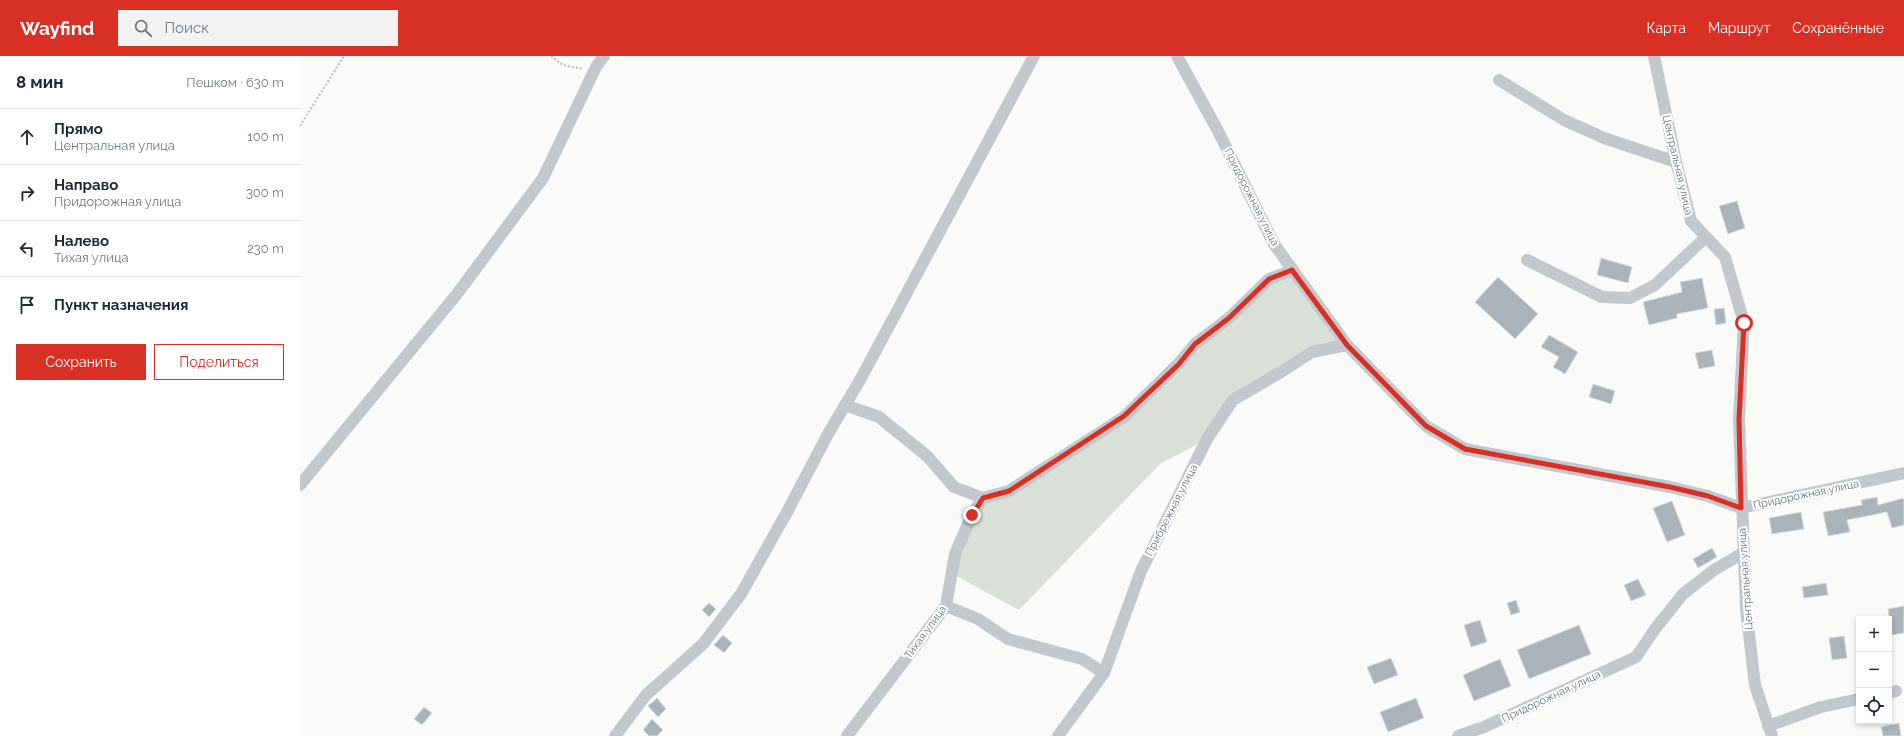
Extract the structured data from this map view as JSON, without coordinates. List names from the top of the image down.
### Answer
{
  "streets": {
    "street": [
      "Центральная улица",
      "Придорожная улица",
      "Прибрежная улица",
      "Тихая улица"
    ]
  },
  "crossings": [
    ["Центральная улица", "Придорожная улица"],
    ["Придорожная улица", "Прибрежная улица"]
  ],
  "page": {
    "header": "Wayfind",
    "search": "Поиск",
    "nav": ["Карта", "Маршрут", "Сохранённые"],
    "heading": ["8 мин", "Пешком · 630 m"],
    "list": [
      ["Прямо", "Центральная улица", "100 m"],
      ["Направо", "Придорожная улица", "300 m"],
      ["Налево", "Тихая улица", "230 m"],
      "Пункт назначения"
    ],
    "buttons": ["Сохранить", "Поделиться"],
    "map_buttons": ["+", "−"]
  }
}
